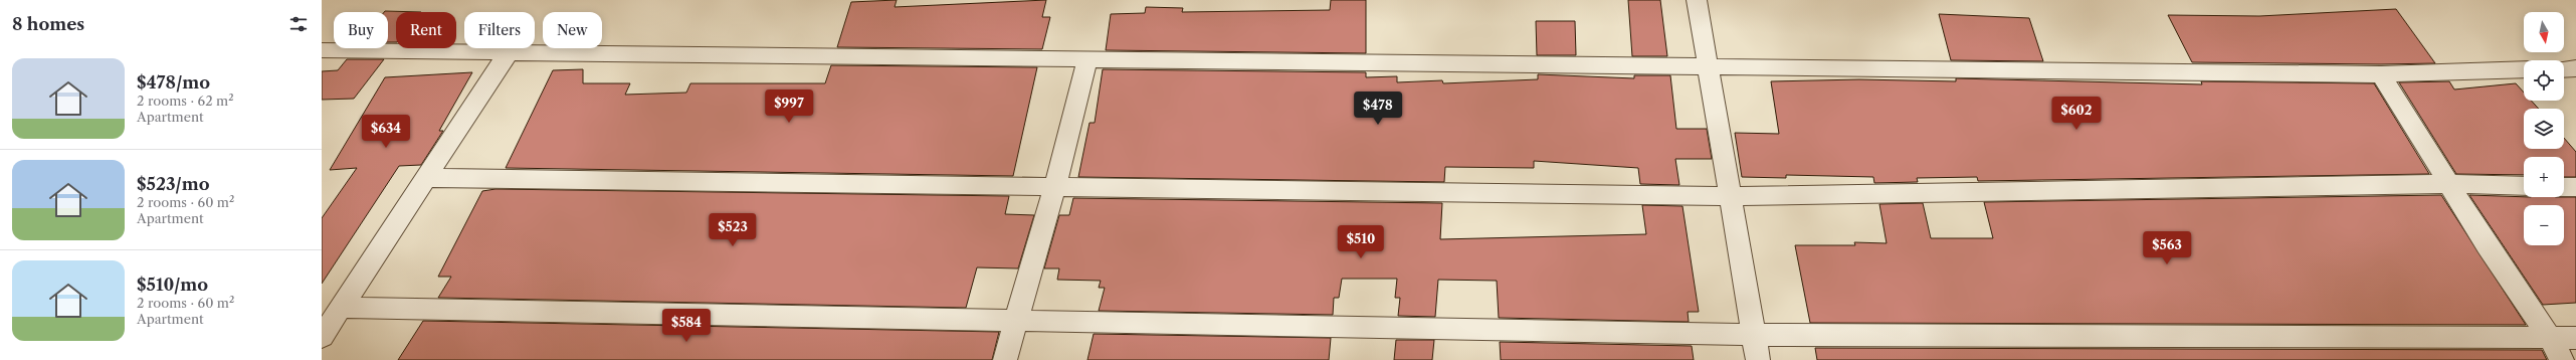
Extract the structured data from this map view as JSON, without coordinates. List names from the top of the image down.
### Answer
{
  "north": "bottom",
  "page": {
    "heading": "8 homes",
    "map_buttons": ["+", "−"],
    "chip": [
      "Buy",
      "Rent",
      "Filters",
      "New"
    ],
    "list": [
      {
        "name": "$478/mo",
        "note": "2 rooms · 62 m² · Apartment"
      },
      {
        "name": "$523/mo",
        "note": "2 rooms · 60 m² · Apartment"
      },
      {
        "name": "$510/mo",
        "note": "2 rooms · 60 m² · Apartment"
      }
    ],
    "price": [
      "$997",
      "$478",
      "$602",
      "$634",
      "$523",
      "$510",
      "$563",
      "$584"
    ]
  }
}
